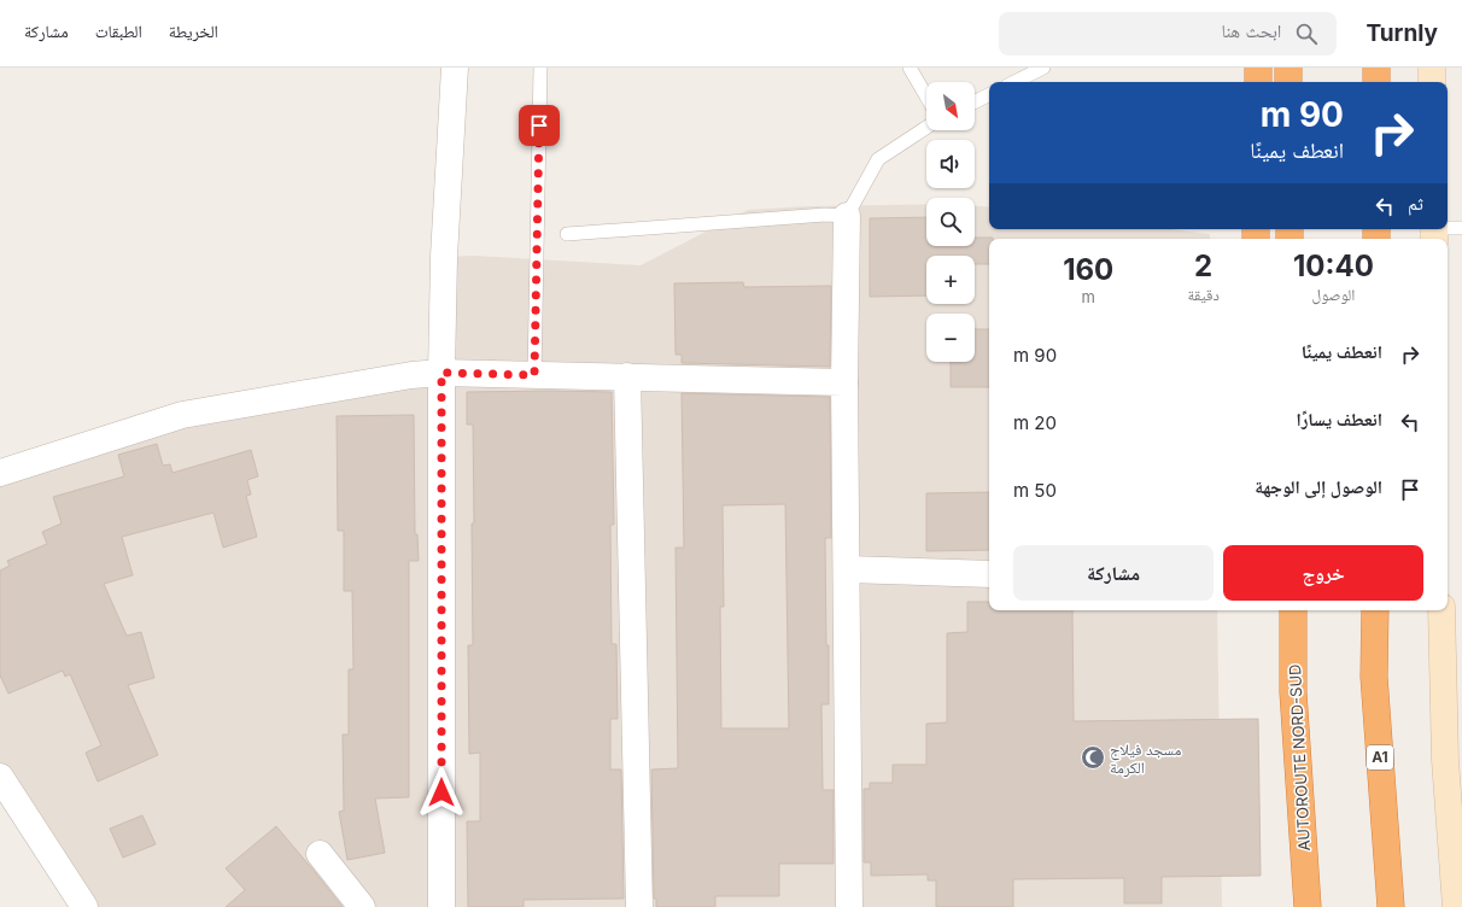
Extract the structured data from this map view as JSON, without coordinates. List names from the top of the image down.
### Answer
{
  "streets": {
    "highway": ["AUTOROUTE NORD-SUD", "A1"]
  },
  "places": {
    "mosque": ["مسجد فيلاج الكرمة"]
  },
  "north": "bottom right",
  "page": {
    "header": "Turnly",
    "search": "ابحث هنا",
    "nav": ["الخريطة", "الطبقات", "مشاركة"],
    "map_buttons": ["+", "−"],
    "turn": ["90 m", "انعطف يمينًا"],
    "then": "ثم",
    "eta": [
      "10:40",
      "الوصول",
      "2",
      "دقيقة",
      "160",
      "m"
    ],
    "list": [
      {
        "name": "انعطف يمينًا",
        "value": "90 m"
      },
      {
        "name": "انعطف يسارًا",
        "value": "20 m"
      },
      {
        "name": "الوصول إلى الوجهة",
        "value": "50 m"
      }
    ],
    "buttons": ["خروج", "مشاركة"]
  }
}
